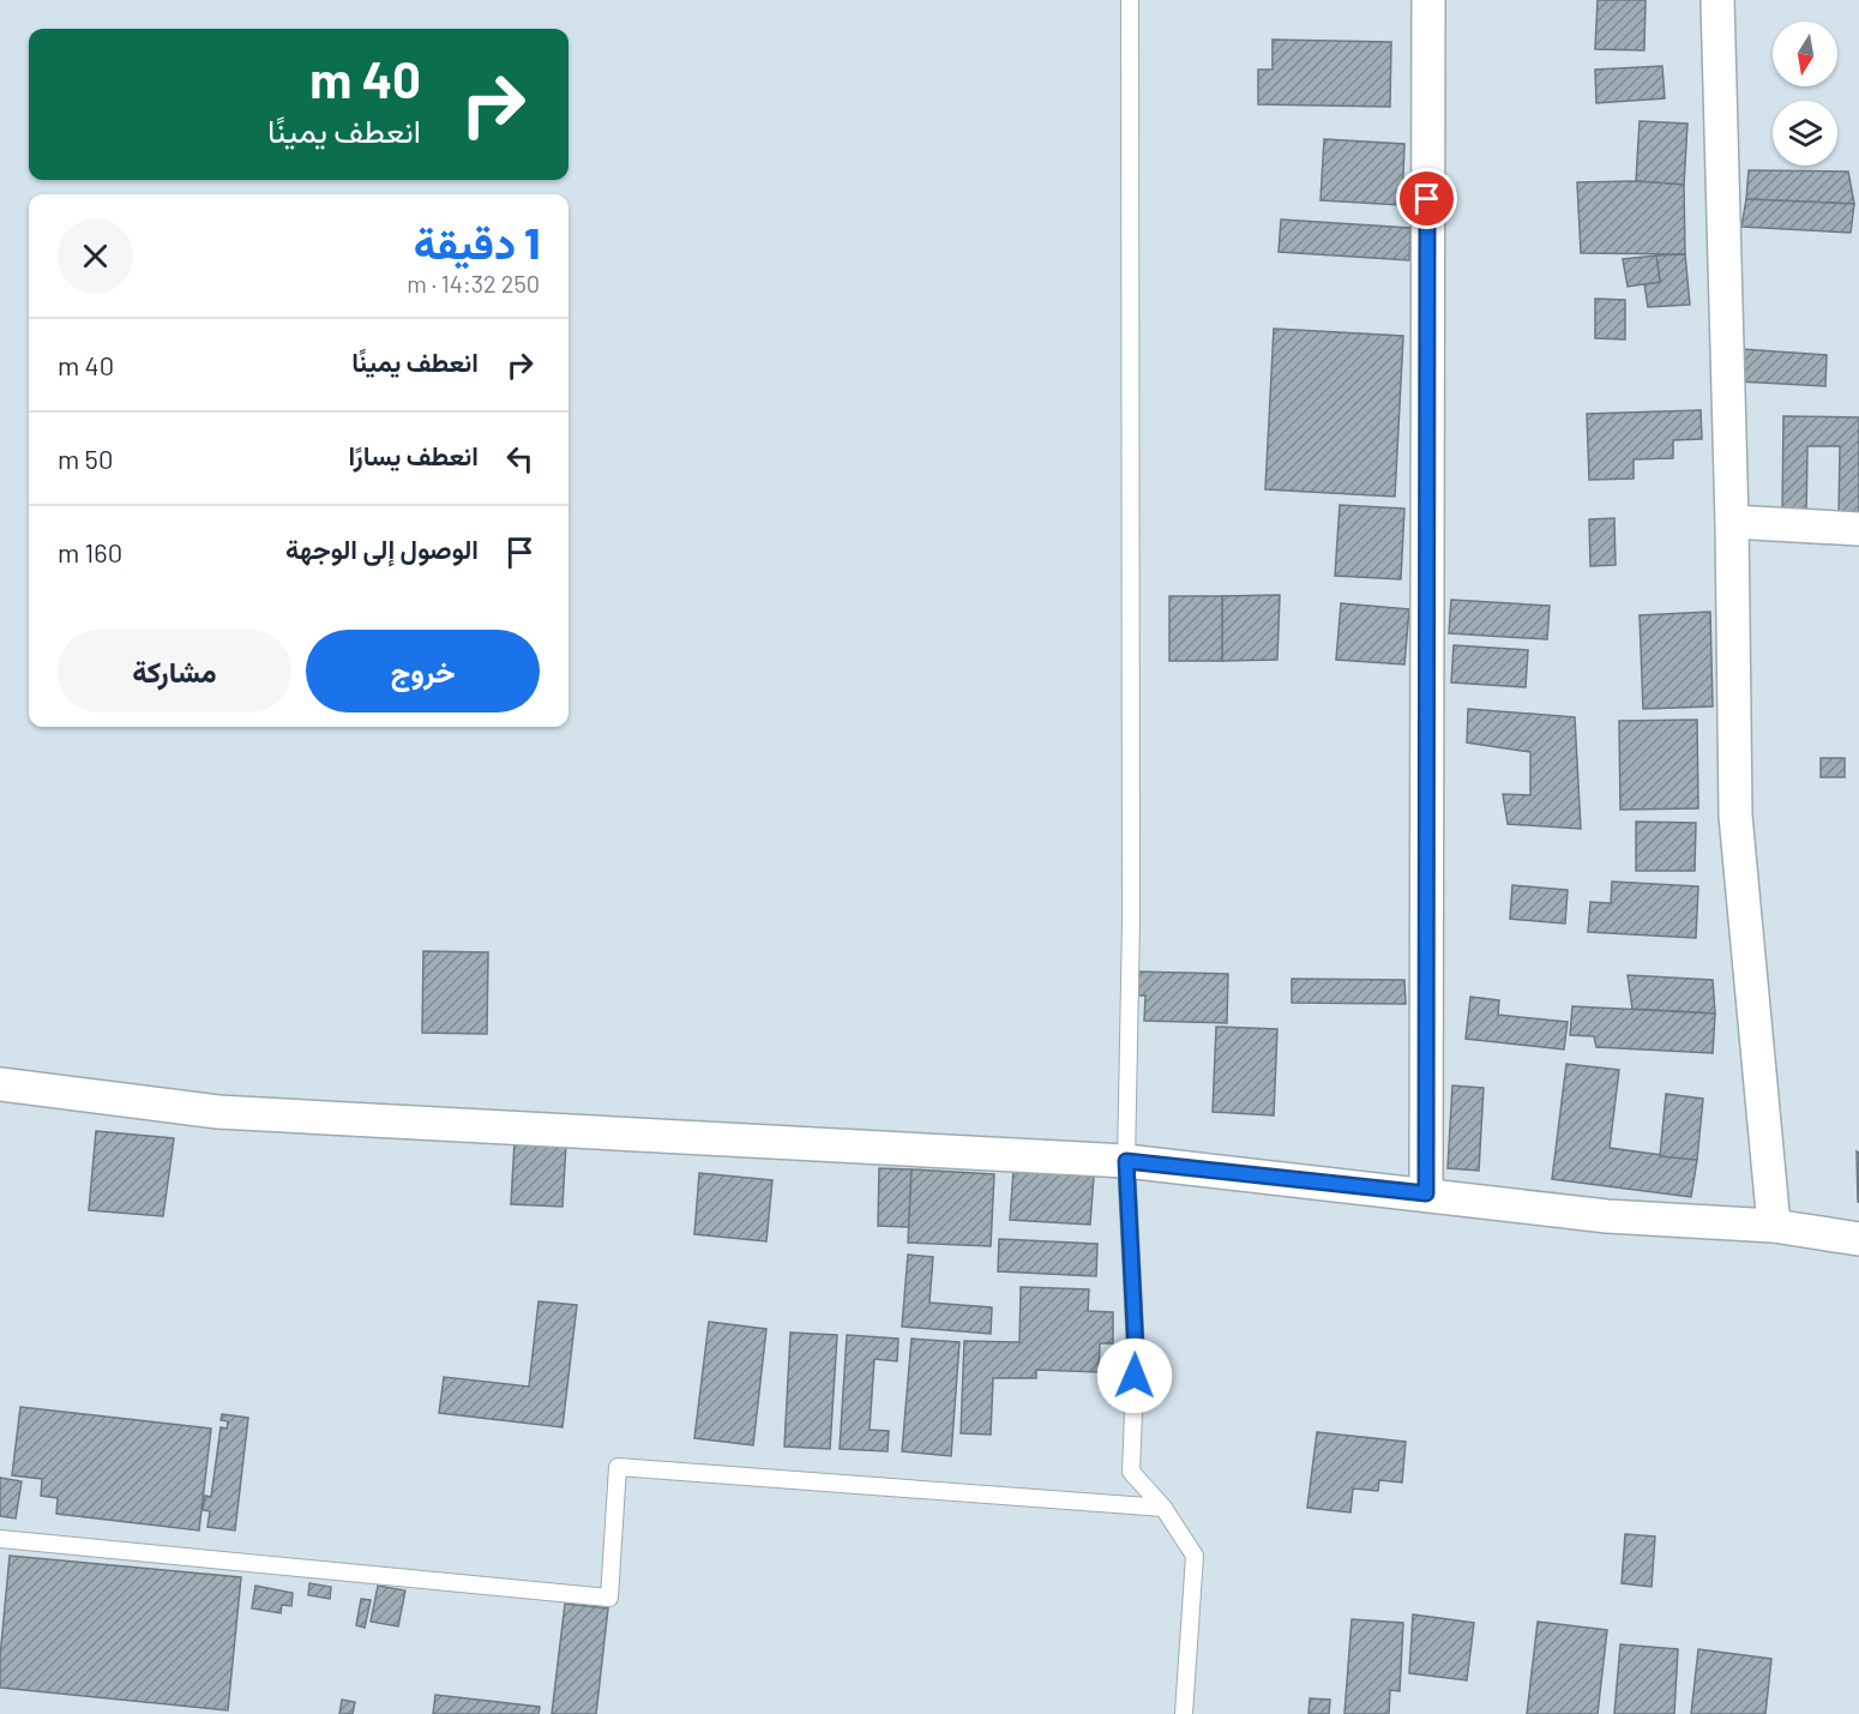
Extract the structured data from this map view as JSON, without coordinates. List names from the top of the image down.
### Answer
{
  "north": "bottom",
  "page": {
    "turn": ["40 m", "انعطف يمينًا"],
    "heading": ["1 دقيقة", "250 m · 14:32"],
    "list": [
      {
        "name": "انعطف يمينًا",
        "value": "40 m"
      },
      {
        "name": "انعطف يسارًا",
        "value": "50 m"
      },
      {
        "name": "الوصول إلى الوجهة",
        "value": "160 m"
      }
    ],
    "buttons": ["خروج", "مشاركة"]
  }
}
